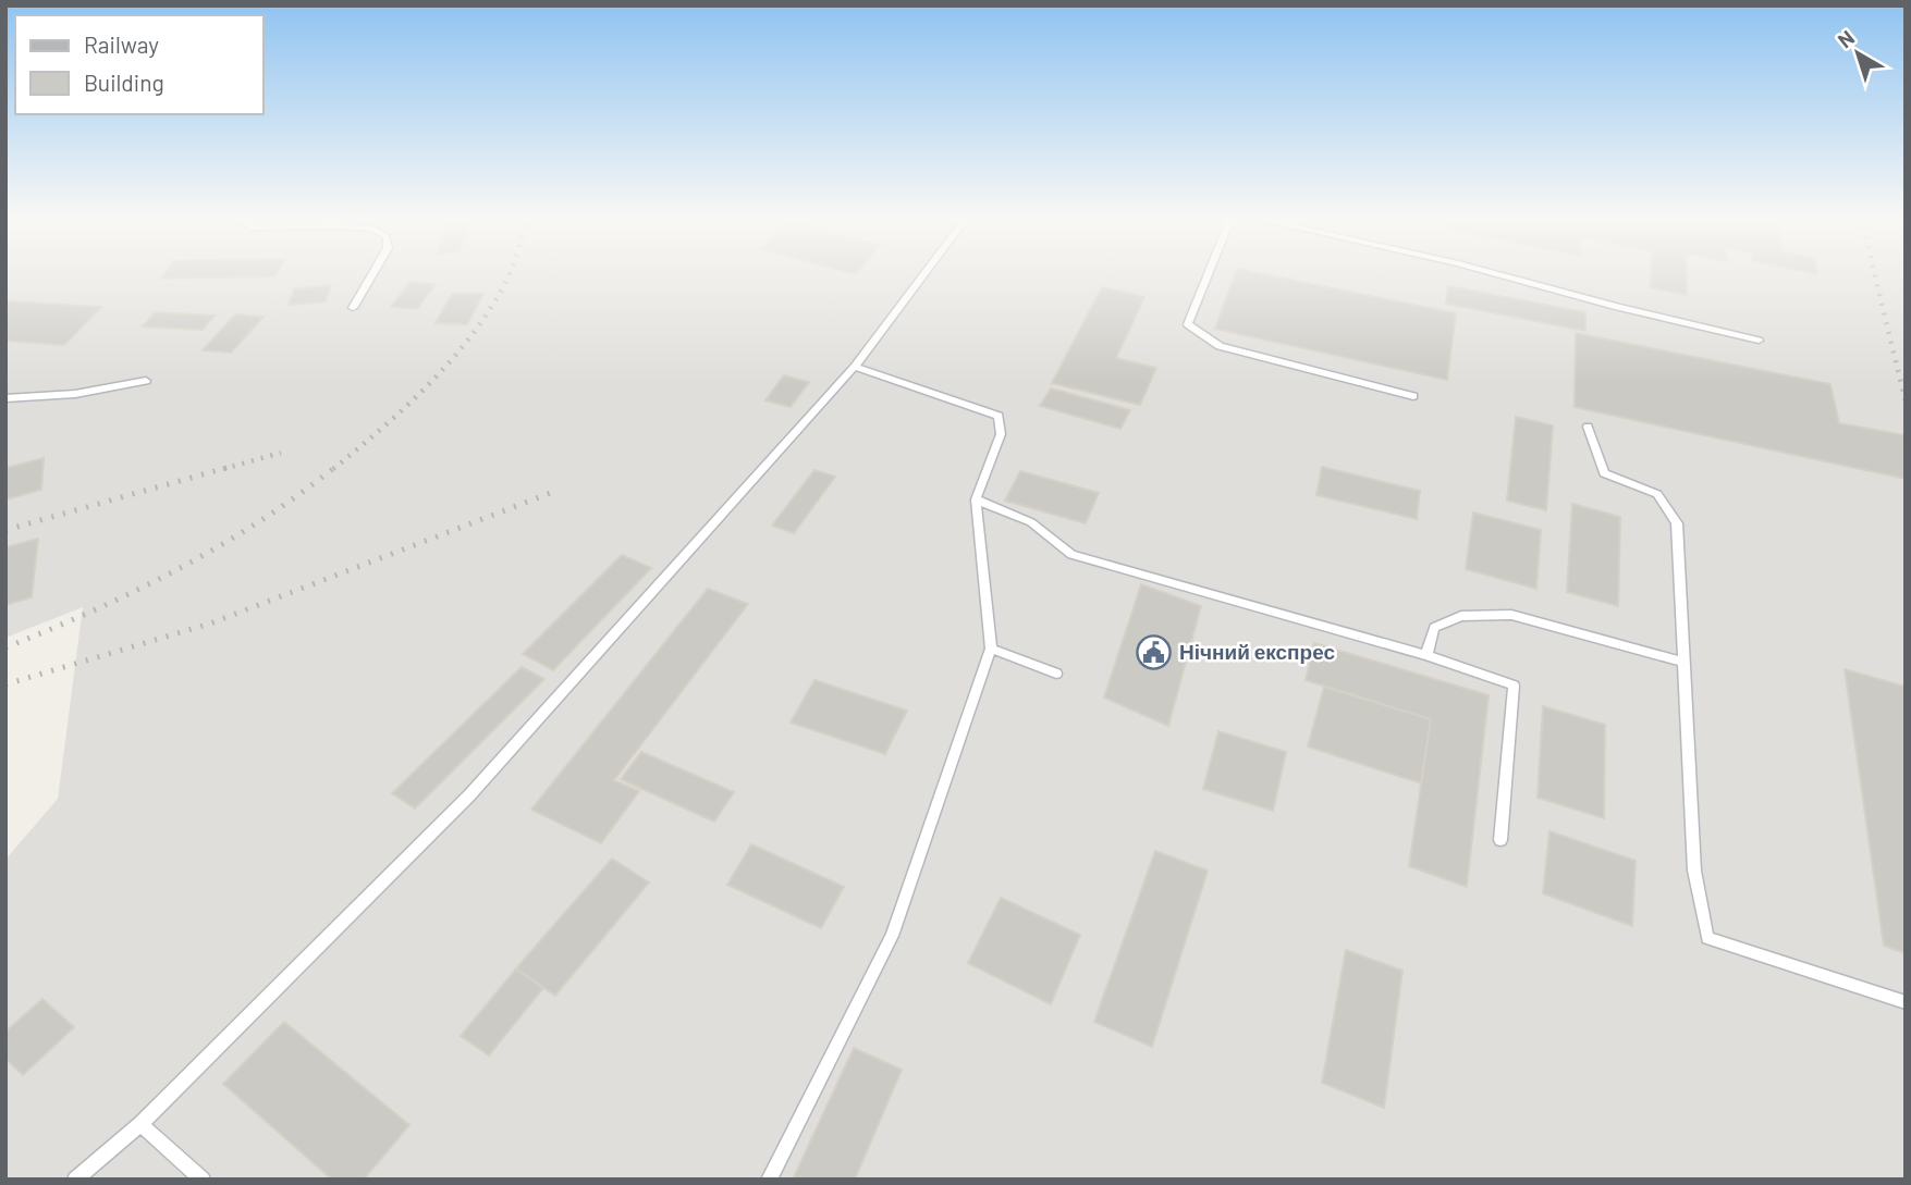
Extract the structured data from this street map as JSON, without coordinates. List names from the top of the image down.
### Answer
{
  "places": {
    "public building": ["Нічний експрес"]
  },
  "legend": ["Railway", "Building"],
  "north": "top left"
}
